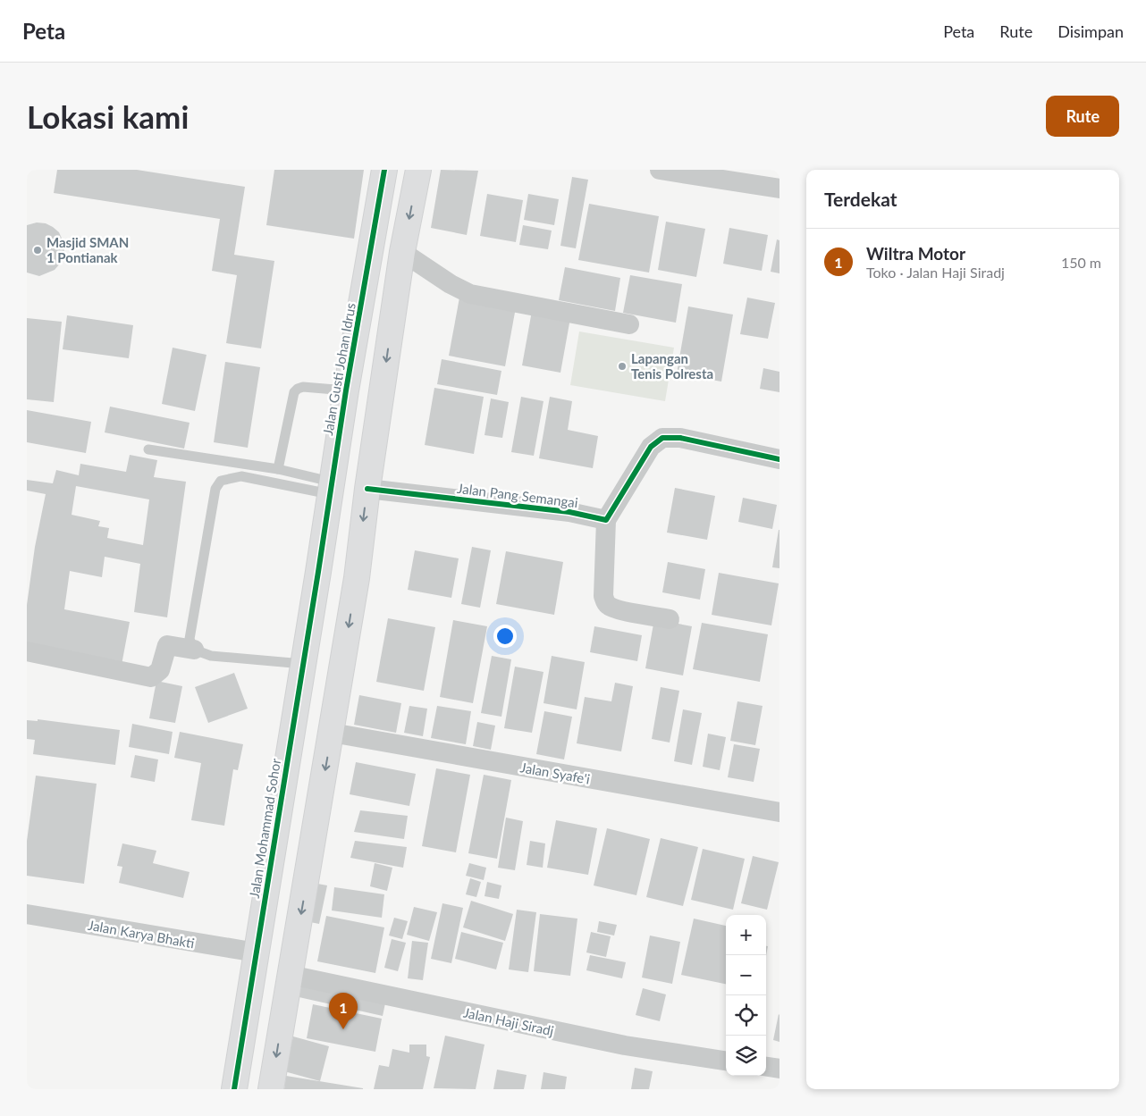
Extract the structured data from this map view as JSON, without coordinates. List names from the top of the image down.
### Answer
{
  "streets": {
    "street": [
      "Jalan Gusti Johan Idrus",
      "Jalan Pang Semangai",
      "Jalan Syafe'i",
      "Jalan Mohammad Sohor",
      "Jalan Karya Bhakti",
      "Jalan Haji Siradj"
    ]
  },
  "crossings": [
    ["Jalan Gusti Johan Idrus", "Jalan Mohammad Sohor"],
    ["Jalan Mohammad Sohor", "Jalan Karya Bhakti"]
  ],
  "places": ["Masjid SMAN 1 Pontianak", "Lapangan Tenis Polresta"],
  "page": {
    "header": "Peta",
    "nav": ["Peta", "Rute", "Disimpan"],
    "buttons": "Rute",
    "title": "Lokasi kami",
    "heading": "Terdekat",
    "list": [
      {
        "mark": "1",
        "name": "Wiltra Motor",
        "note": "Toko · Jalan Haji Siradj",
        "value": "150 m"
      }
    ],
    "map_buttons": ["+", "−"],
    "pins": "1"
  }
}
